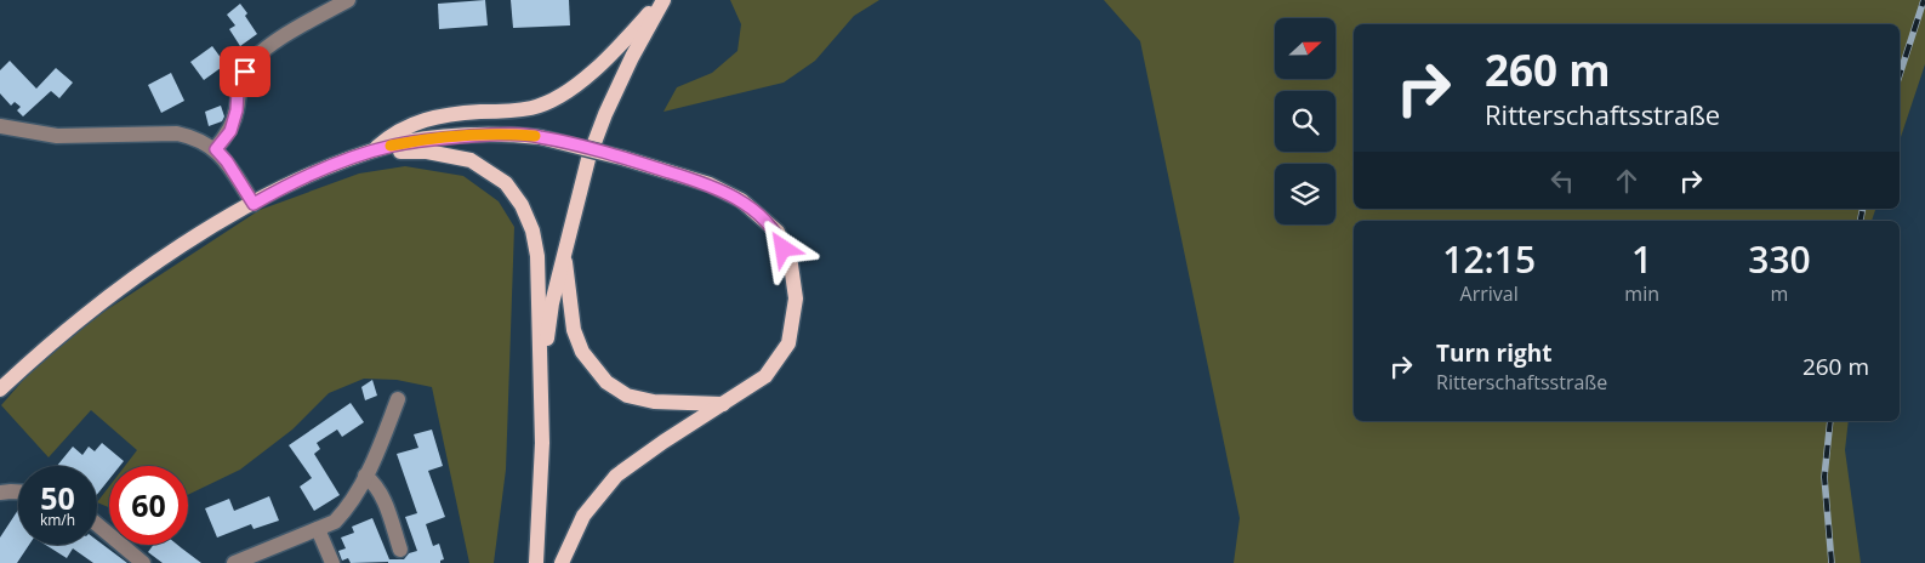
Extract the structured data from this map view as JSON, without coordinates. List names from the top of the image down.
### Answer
{
  "north": "right",
  "page": {
    "turn": ["260 m", "Ritterschaftsstraße"],
    "eta": [
      "12:15",
      "Arrival",
      "1",
      "min",
      "330",
      "m"
    ],
    "list": [
      {
        "name": "Turn right",
        "note": "Ritterschaftsstraße",
        "value": "260 m"
      }
    ],
    "speed": "50 km/h",
    "limit": "60"
  }
}
